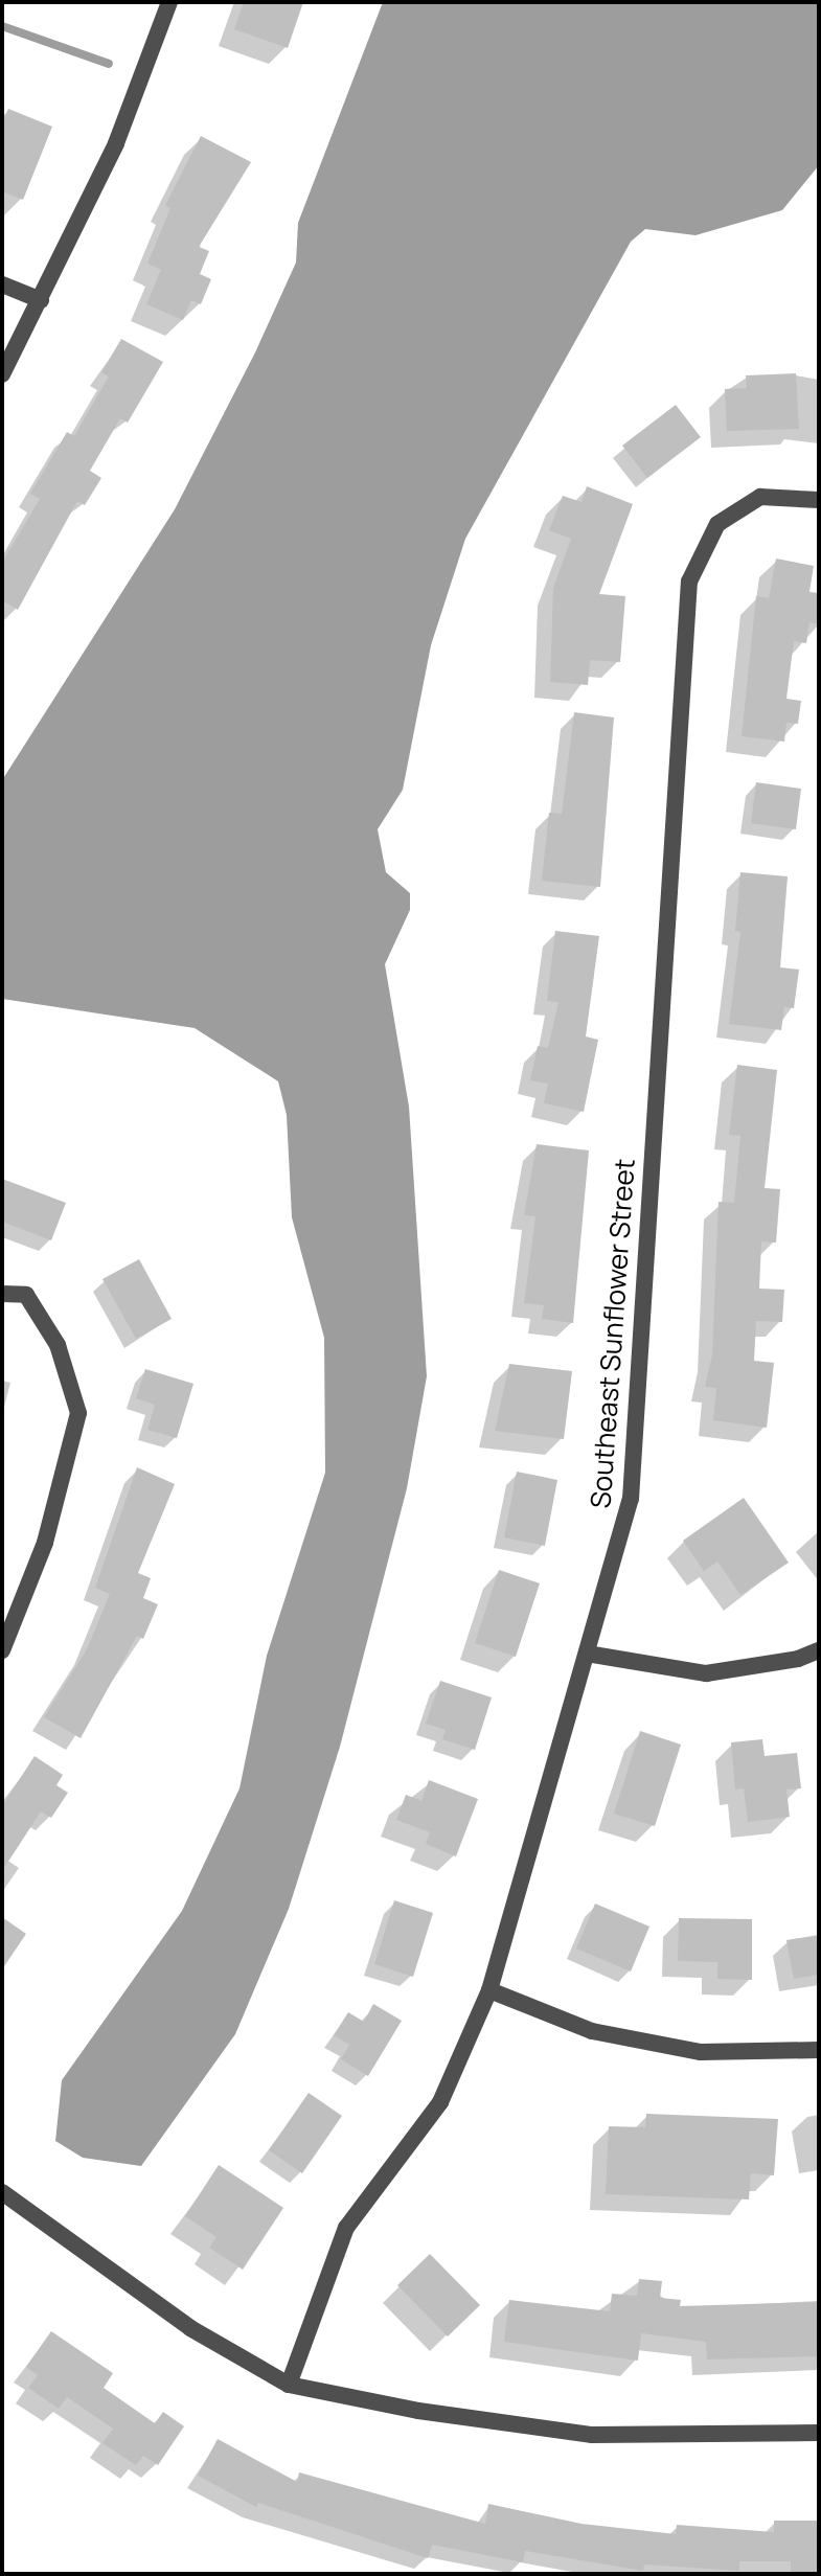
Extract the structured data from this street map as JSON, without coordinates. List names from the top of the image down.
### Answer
{
  "streets": {
    "street": ["Southeast Sunflower Street"]
  }
}
